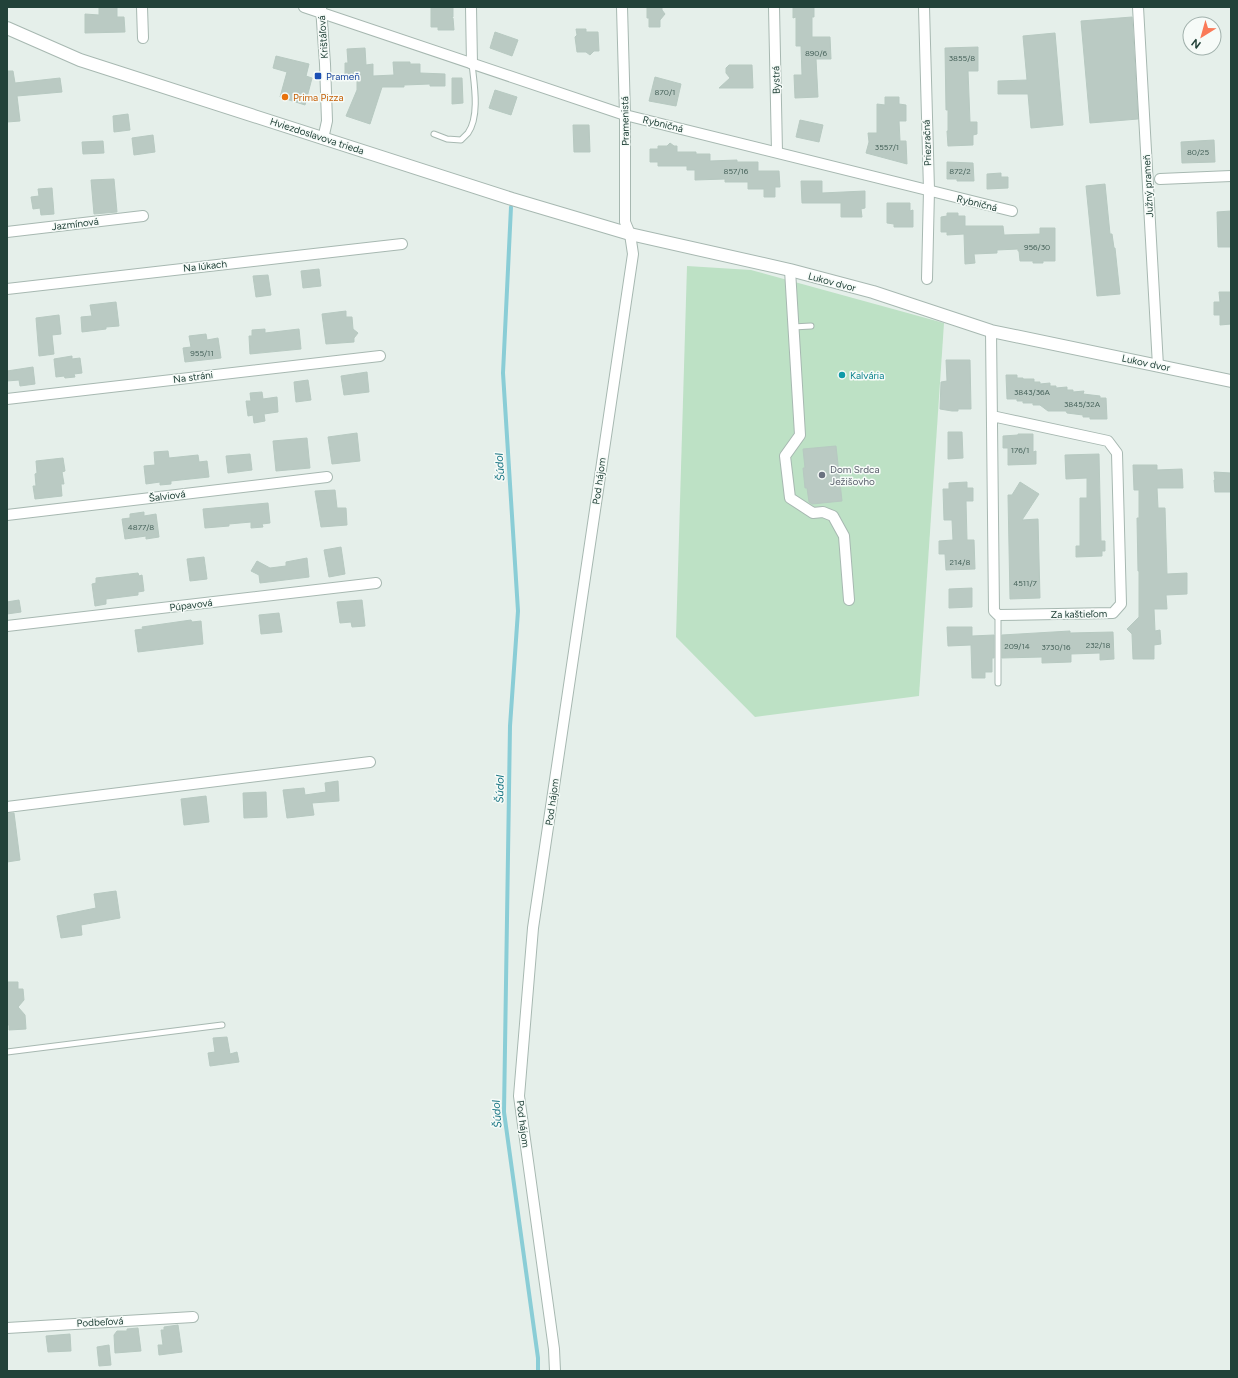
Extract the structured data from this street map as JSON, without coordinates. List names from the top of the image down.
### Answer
{
  "streets": {
    "street": [
      "Krištáľová",
      "Bystrá",
      "Pramenistá",
      "Rybničná",
      "Hviezdoslavova trieda",
      "Priezračná",
      "Južný prameň",
      "Jazmínová",
      "Na lúkach",
      "Lukov dvor",
      "Na stráni",
      "Pod hájom",
      "Šalviová",
      "Púpavová",
      "Za kaštieľom",
      "Podbeľová"
    ]
  },
  "crossings": [
    ["Krištáľová", "Rybničná"],
    ["Krištáľová", "Hviezdoslavova trieda"],
    ["Bystrá", "Rybničná"],
    ["Pramenistá", "Rybničná"],
    ["Pramenistá", "Hviezdoslavova trieda"],
    ["Pramenistá", "Pod hájom"],
    ["Rybničná", "Priezračná"],
    ["Hviezdoslavova trieda", "Lukov dvor"],
    ["Hviezdoslavova trieda", "Pod hájom"],
    ["Južný prameň", "Lukov dvor"]
  ],
  "water": ["Šúdol"],
  "places": {
    "transit": ["Prameň"],
    "other": ["Prima Pizza", "Kalvária", "Dom Srdca Ježišovho"]
  },
  "house_numbers": [
    "890/6",
    "3855/8",
    "870/1",
    "3557/1",
    "80/25",
    "857/16",
    "872/2",
    "956/30",
    "955/11",
    "3843/36A",
    "3845/32A",
    "176/1",
    "4877/8",
    "214/8",
    "4511/7",
    "232/18",
    "209/14",
    "3730/16"
  ],
  "north": "bottom left"
}
